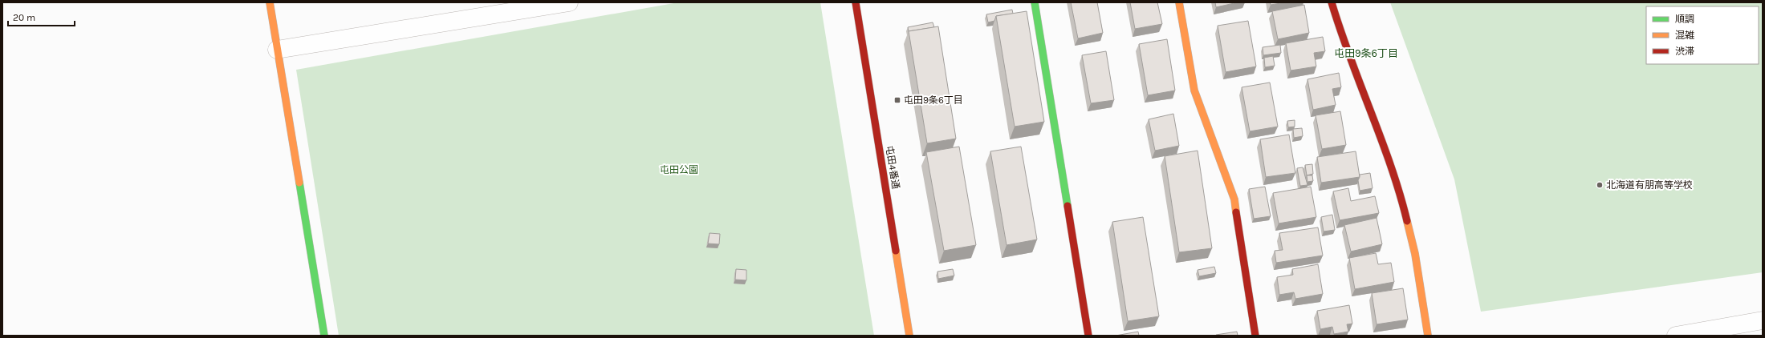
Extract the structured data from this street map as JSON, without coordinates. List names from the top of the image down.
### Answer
{
  "streets": {
    "street": ["屯田4番通"]
  },
  "districts": ["屯田9条6丁目"],
  "parks": ["屯田公園"],
  "places": {
    "transit": ["屯田9条6丁目"],
    "other": ["北海道有朋高等学校"]
  },
  "legend": ["順調", "混雑", "渋滞"],
  "scale_bar": "20 m"
}
